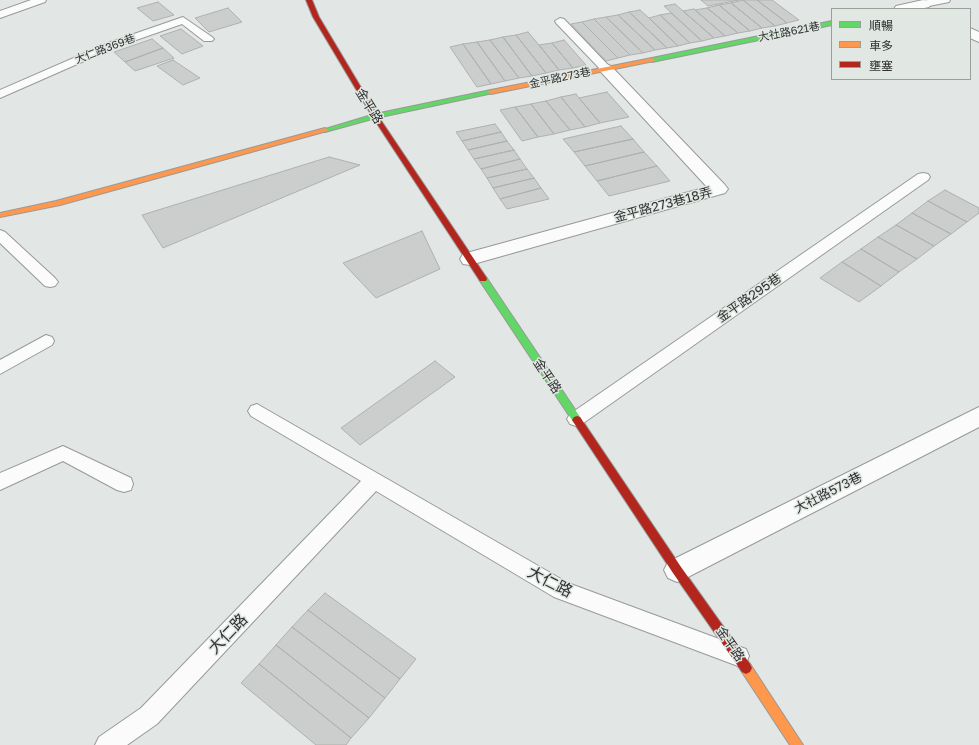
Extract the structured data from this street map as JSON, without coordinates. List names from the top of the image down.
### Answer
{
  "streets": {
    "street": [
      "大社路621巷",
      "金平路273巷",
      "金平路",
      "金平路273巷18弄",
      "大社路573巷"
    ],
    "lane": ["大仁路369巷", "金平路295巷", "大仁路"]
  },
  "crossings": [
    ["大社路621巷", "金平路273巷"],
    ["金平路273巷", "金平路"],
    ["金平路273巷", "金平路273巷18弄"],
    ["金平路", "金平路273巷18弄"],
    ["金平路", "金平路295巷"],
    ["金平路", "大社路573巷"],
    ["金平路", "大仁路"]
  ],
  "legend": ["順暢", "車多", "壅塞"]
}
